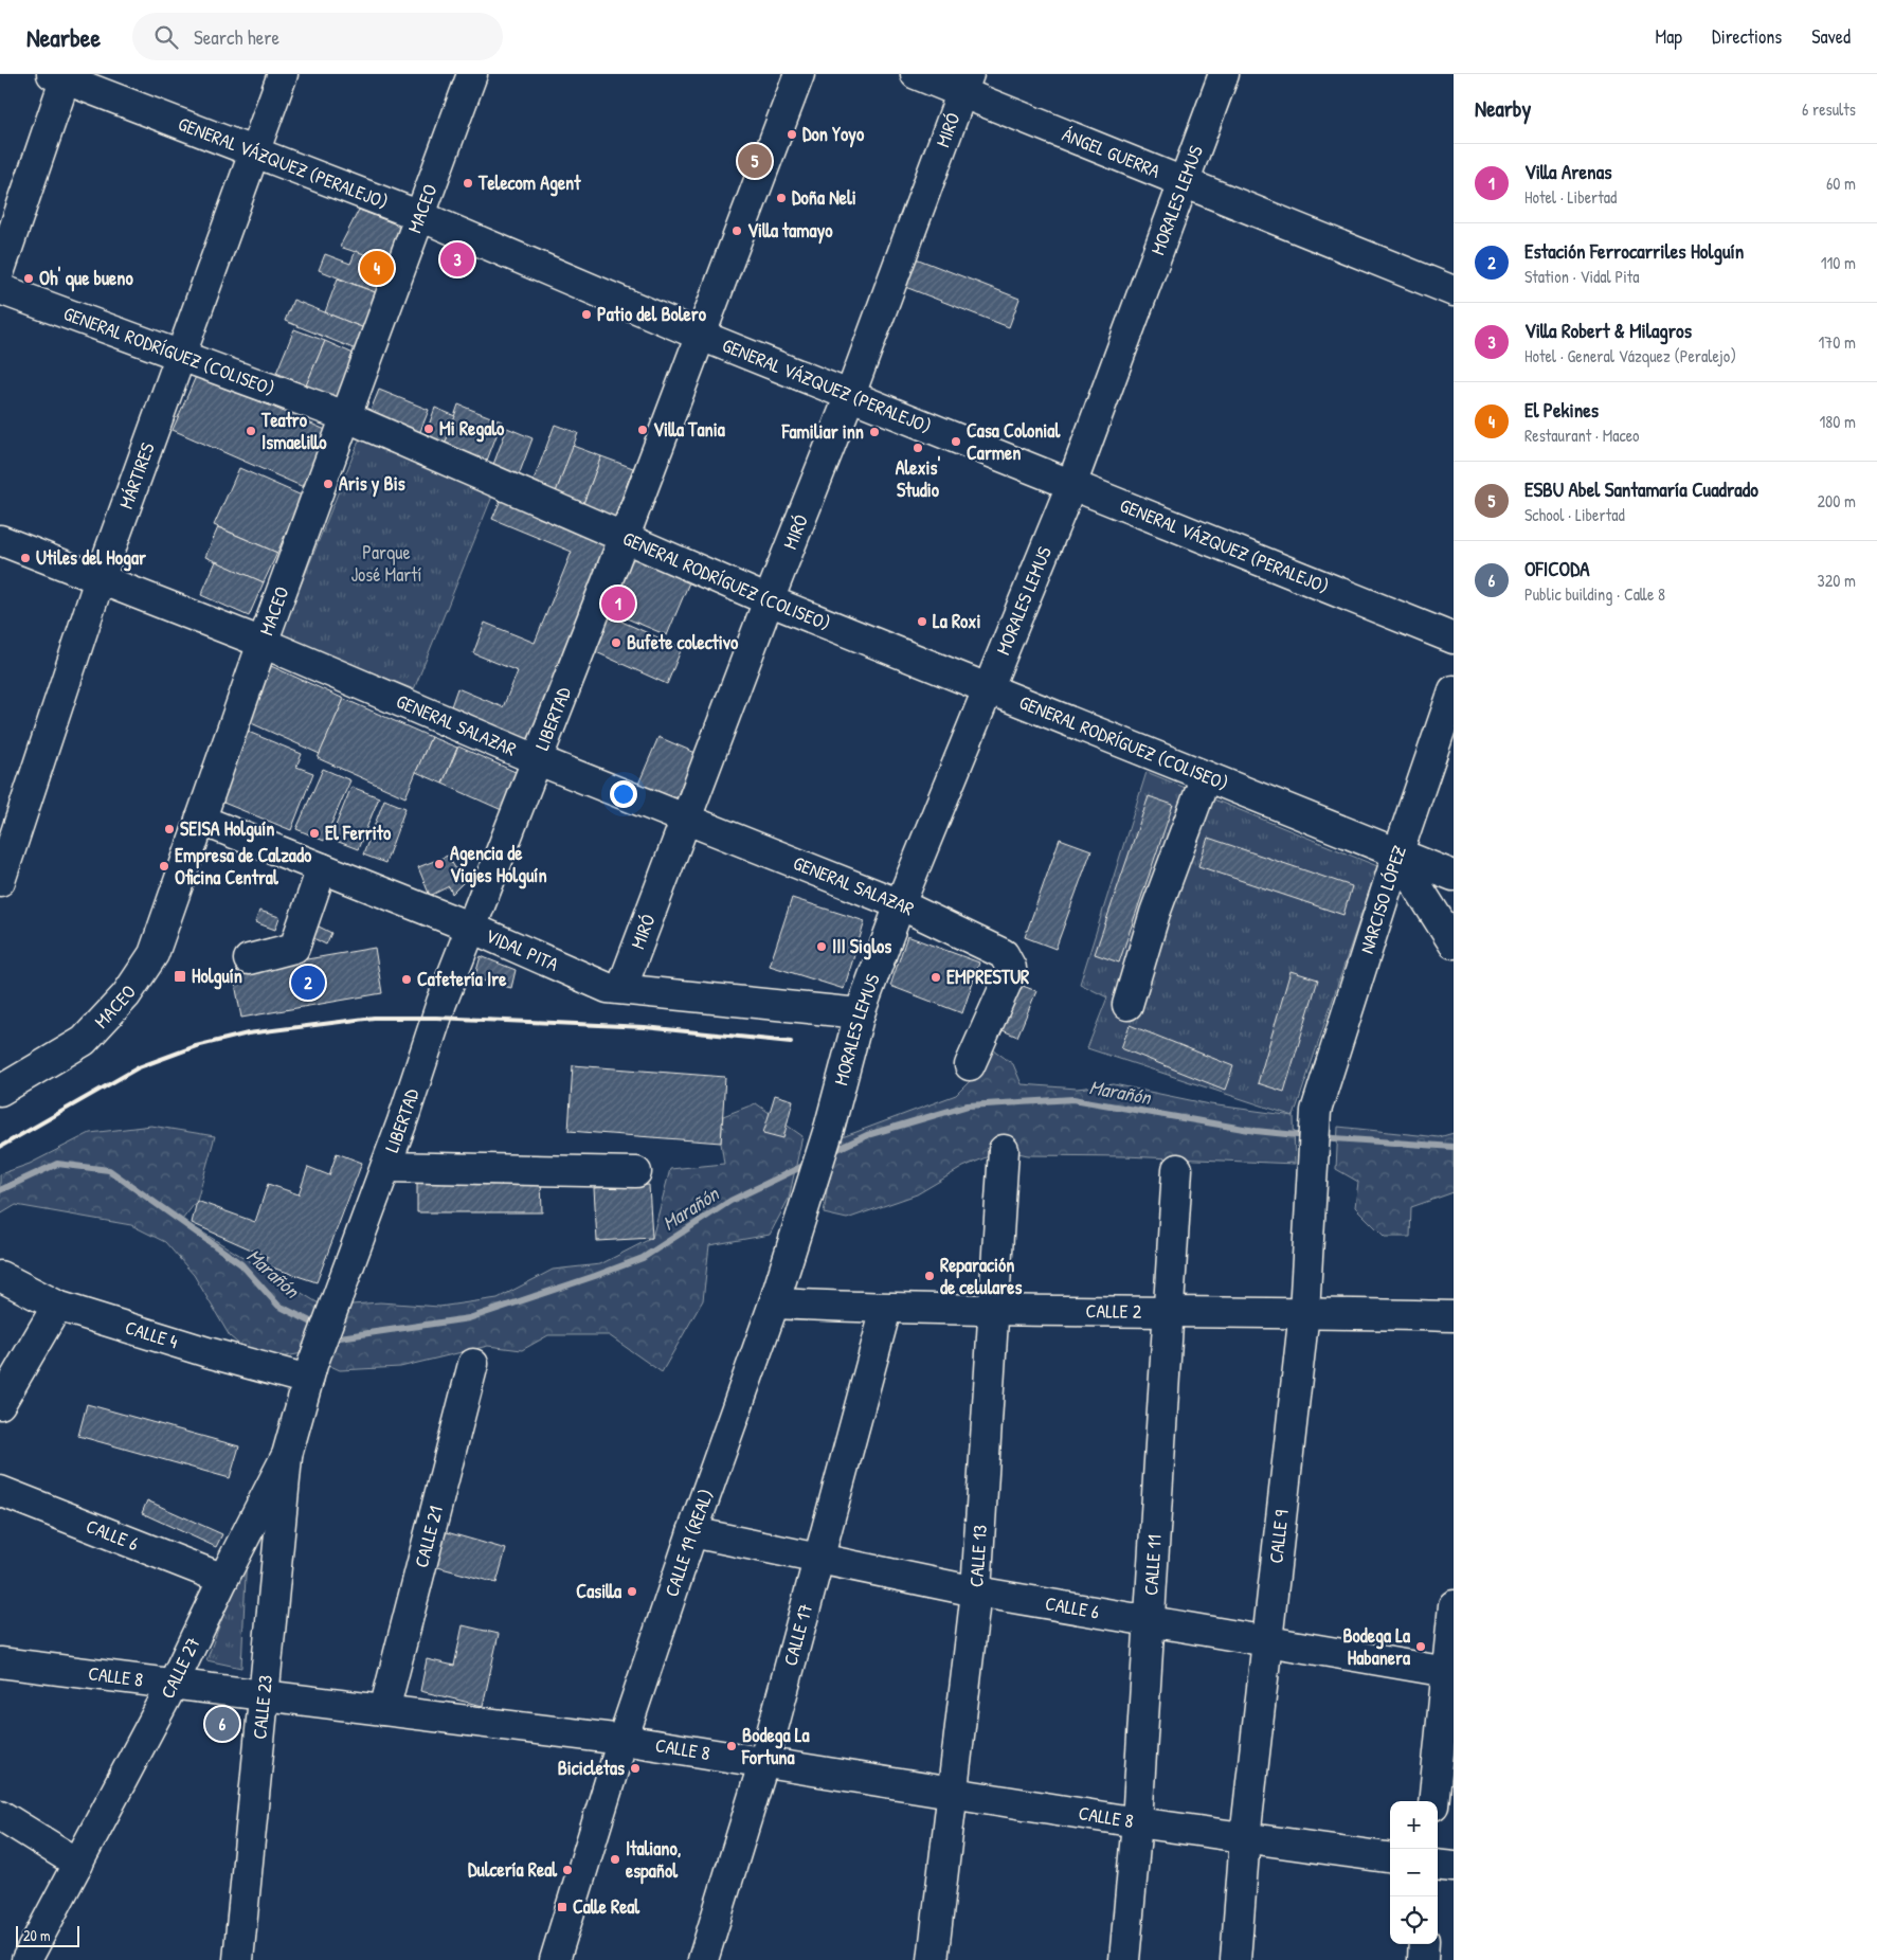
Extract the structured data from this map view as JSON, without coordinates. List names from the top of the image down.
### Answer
{
  "streets": {
    "street": [
      "MIRÓ",
      "ÁNGEL GUERRA",
      "GENERAL VÁZQUEZ (PERALEJO)",
      "MORALES LEMUS",
      "MACEO",
      "GENERAL RODRÍGUEZ (COLISEO)",
      "MÁRTIRES",
      "LIBERTAD",
      "GENERAL SALAZAR",
      "NARCISO LÓPEZ",
      "VIDAL PITA",
      "CALLE 2",
      "CALLE 4",
      "CALLE 6",
      "CALLE 9",
      "CALLE 21",
      "CALLE 19 (REAL)",
      "CALLE 13",
      "CALLE 11",
      "CALLE 17",
      "CALLE 27",
      "CALLE 8",
      "CALLE 23"
    ]
  },
  "crossings": [
    ["MIRÓ", "ÁNGEL GUERRA"],
    ["MIRÓ", "GENERAL VÁZQUEZ (PERALEJO)"],
    ["MIRÓ", "GENERAL RODRÍGUEZ (COLISEO)"],
    ["MIRÓ", "GENERAL SALAZAR"],
    ["MIRÓ", "VIDAL PITA"],
    ["ÁNGEL GUERRA", "MORALES LEMUS"],
    ["GENERAL VÁZQUEZ (PERALEJO)", "MORALES LEMUS"],
    ["GENERAL VÁZQUEZ (PERALEJO)", "MACEO"],
    ["GENERAL VÁZQUEZ (PERALEJO)", "MÁRTIRES"],
    ["GENERAL VÁZQUEZ (PERALEJO)", "LIBERTAD"],
    ["MORALES LEMUS", "GENERAL RODRÍGUEZ (COLISEO)"],
    ["MORALES LEMUS", "GENERAL SALAZAR"],
    ["MORALES LEMUS", "VIDAL PITA"],
    ["MORALES LEMUS", "CALLE 19 (REAL)"],
    ["MACEO", "GENERAL RODRÍGUEZ (COLISEO)"],
    ["MACEO", "GENERAL SALAZAR"],
    ["MACEO", "VIDAL PITA"],
    ["GENERAL RODRÍGUEZ (COLISEO)", "MÁRTIRES"],
    ["GENERAL RODRÍGUEZ (COLISEO)", "LIBERTAD"],
    ["GENERAL RODRÍGUEZ (COLISEO)", "NARCISO LÓPEZ"],
    ["MÁRTIRES", "GENERAL SALAZAR"],
    ["LIBERTAD", "GENERAL SALAZAR"],
    ["LIBERTAD", "VIDAL PITA"],
    ["LIBERTAD", "CALLE 4"],
    ["LIBERTAD", "CALLE 27"],
    ["NARCISO LÓPEZ", "CALLE 9"],
    ["CALLE 2", "CALLE 9"],
    ["CALLE 2", "CALLE 19 (REAL)"],
    ["CALLE 2", "CALLE 13"],
    ["CALLE 2", "CALLE 11"],
    ["CALLE 2", "CALLE 17"],
    ["CALLE 4", "CALLE 27"],
    ["CALLE 6", "CALLE 9"],
    ["CALLE 6", "CALLE 19 (REAL)"],
    ["CALLE 6", "CALLE 13"],
    ["CALLE 6", "CALLE 11"],
    ["CALLE 6", "CALLE 17"],
    ["CALLE 6", "CALLE 27"],
    ["CALLE 9", "CALLE 8"],
    ["CALLE 21", "CALLE 8"],
    ["CALLE 19 (REAL)", "CALLE 8"],
    ["CALLE 13", "CALLE 8"],
    ["CALLE 11", "CALLE 8"],
    ["CALLE 17", "CALLE 8"],
    ["CALLE 27", "CALLE 8"],
    ["CALLE 27", "CALLE 23"],
    ["CALLE 8", "CALLE 23"]
  ],
  "water": ["Marañón"],
  "parks": ["Parque José Martí"],
  "places": {
    "other": [
      "Don Yoyo",
      "Telecom Agent",
      "Doña Neli",
      "Villa tamayo",
      "Oh' que bueno",
      "Patio del Bolero",
      "Mi Regalo",
      "Villa Tania",
      "Teatro Ismaelillo",
      "Familiar inn",
      "Casa Colonial Carmen",
      "Alexis' Studio",
      "Aris y Bis",
      "Utiles del Hogar",
      "La Roxi",
      "Bufete colectivo",
      "SEISA Holguín",
      "El Ferrito",
      "Agencia de Viajes Holguín",
      "Empresa de Calzado Oficina Central",
      "III Siglos",
      "EMPRESTUR",
      "Cafetería Ire",
      "Reparación de celulares",
      "Casilla",
      "Bodega La Habanera",
      "Bodega La Fortuna",
      "Bicicletas",
      "Italiano, español",
      "Dulcería Real"
    ],
    "transit": ["Holguín", "Calle Real"]
  },
  "scale_bar": "20 m",
  "page": {
    "header": "Nearbee",
    "search": "Search here",
    "nav": ["Map", "Directions", "Saved"],
    "heading": ["Nearby", "6 results"],
    "pins": [
      "5",
      "3",
      "4",
      "1",
      "2",
      "6"
    ],
    "list": [
      {
        "mark": "1",
        "name": "Villa Arenas",
        "note": "Hotel · Libertad",
        "value": "60 m"
      },
      {
        "mark": "2",
        "name": "Estación Ferrocarriles Holguín",
        "note": "Station · Vidal Pita",
        "value": "110 m"
      },
      {
        "mark": "3",
        "name": "Villa Robert & Milagros",
        "note": "Hotel · General Vázquez (Peralejo)",
        "value": "170 m"
      },
      {
        "mark": "4",
        "name": "El Pekines",
        "note": "Restaurant · Maceo",
        "value": "180 m"
      },
      {
        "mark": "5",
        "name": "ESBU Abel Santamaría Cuadrado",
        "note": "School · Libertad",
        "value": "200 m"
      },
      {
        "mark": "6",
        "name": "OFICODA",
        "note": "Public building · Calle 8",
        "value": "320 m"
      }
    ],
    "map_buttons": ["+", "−"],
    "scale": "20 m"
  }
}
